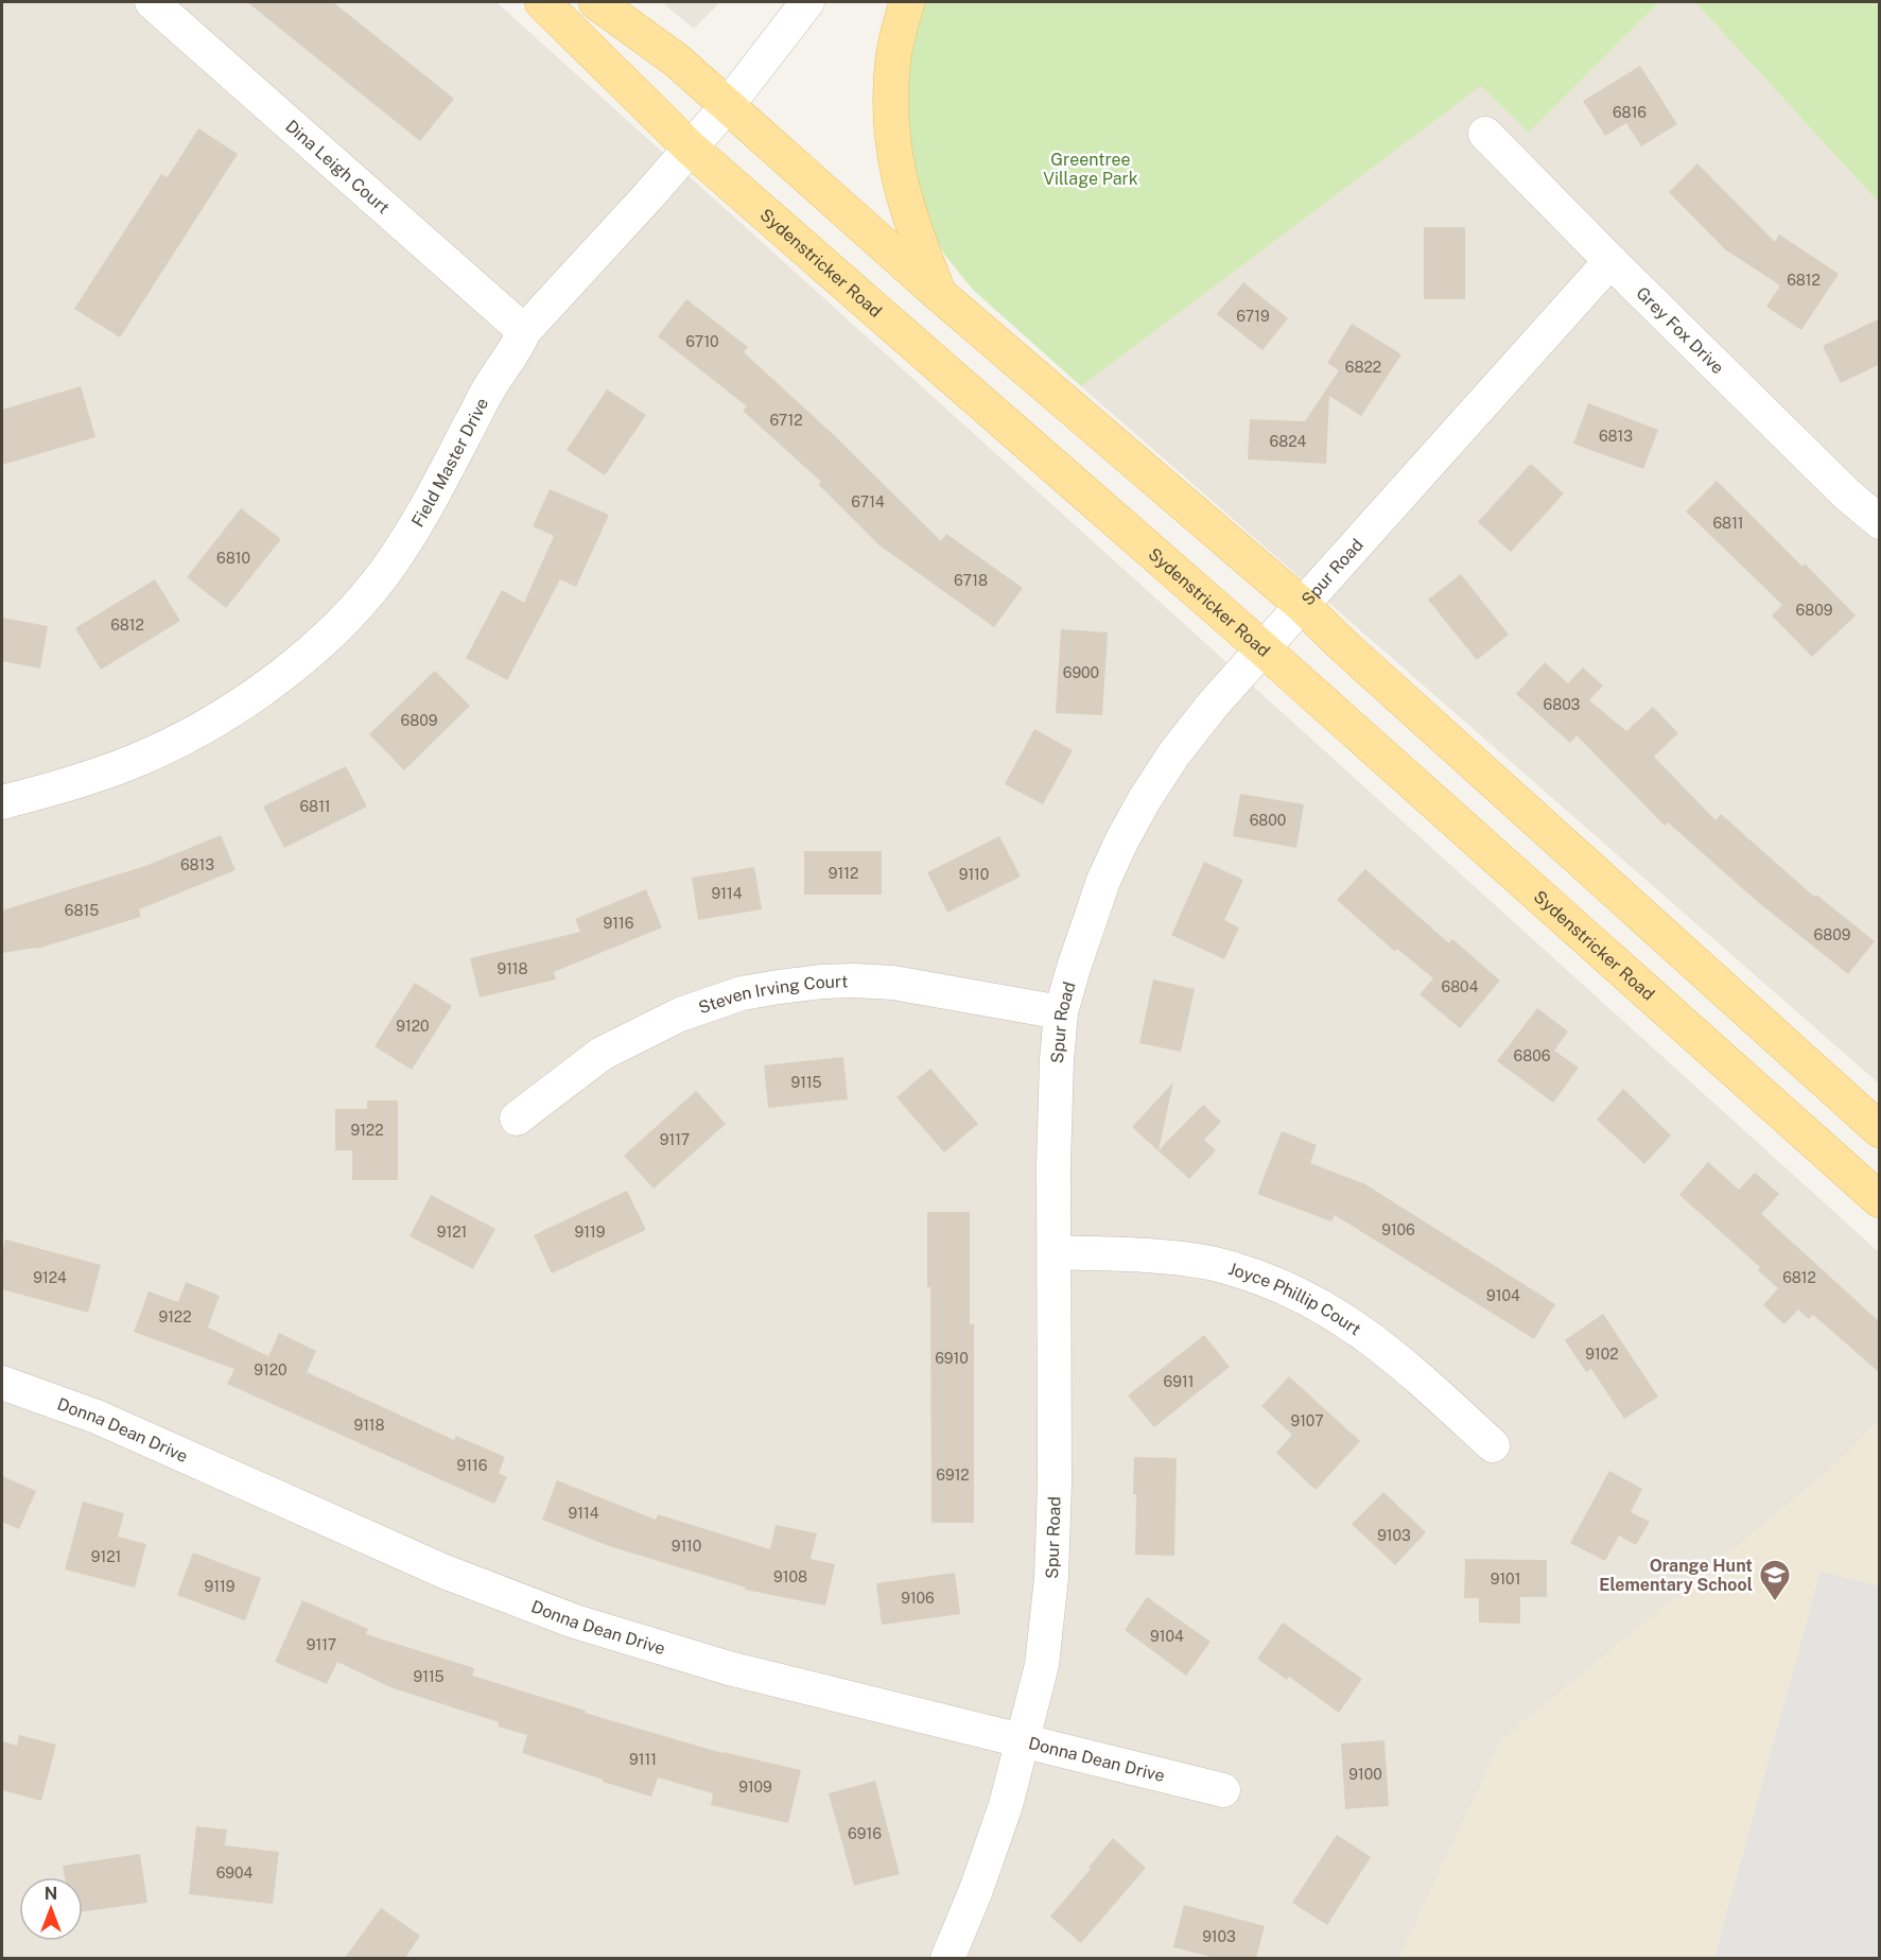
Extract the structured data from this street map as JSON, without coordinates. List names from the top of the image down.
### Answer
{
  "streets": {
    "main road": ["Sydenstricker Road"],
    "street": [
      "Dina Leigh Court",
      "Grey Fox Drive",
      "Field Master Drive",
      "Spur Road",
      "Steven Irving Court",
      "Joyce Phillip Court",
      "Donna Dean Drive"
    ]
  },
  "crossings": [
    ["Dina Leigh Court", "Field Master Drive"],
    ["Sydenstricker Road", "Field Master Drive"],
    ["Sydenstricker Road", "Spur Road"],
    ["Grey Fox Drive", "Spur Road"],
    ["Spur Road", "Steven Irving Court"],
    ["Spur Road", "Joyce Phillip Court"],
    ["Spur Road", "Donna Dean Drive"]
  ],
  "parks": ["Greentree Village Park"],
  "places": {
    "school or university": ["Orange Hunt Elementary School"]
  },
  "house_numbers": [
    "6816",
    "6812",
    "6719",
    "6710",
    "6822",
    "6712",
    "6813",
    "6824",
    "6714",
    "6811",
    "6810",
    "6718",
    "6809",
    "6812",
    "6900",
    "6803",
    "6809",
    "6811",
    "6800",
    "6813",
    "9112",
    "9110",
    "9114",
    "6815",
    "9116",
    "6809",
    "9118",
    "6804",
    "9120",
    "6806",
    "9115",
    "9122",
    "9117",
    "9106",
    "9121",
    "9119",
    "9124",
    "6812",
    "9104",
    "9122",
    "9102",
    "6910",
    "9120",
    "6911",
    "9107",
    "9118",
    "9116",
    "6912",
    "9114",
    "9103",
    "9110",
    "9121",
    "9108",
    "9101",
    "9119",
    "9106",
    "9104",
    "9117",
    "9115",
    "9111",
    "9100",
    "9109",
    "6916",
    "6904",
    "9103"
  ],
  "north": "top"
}
